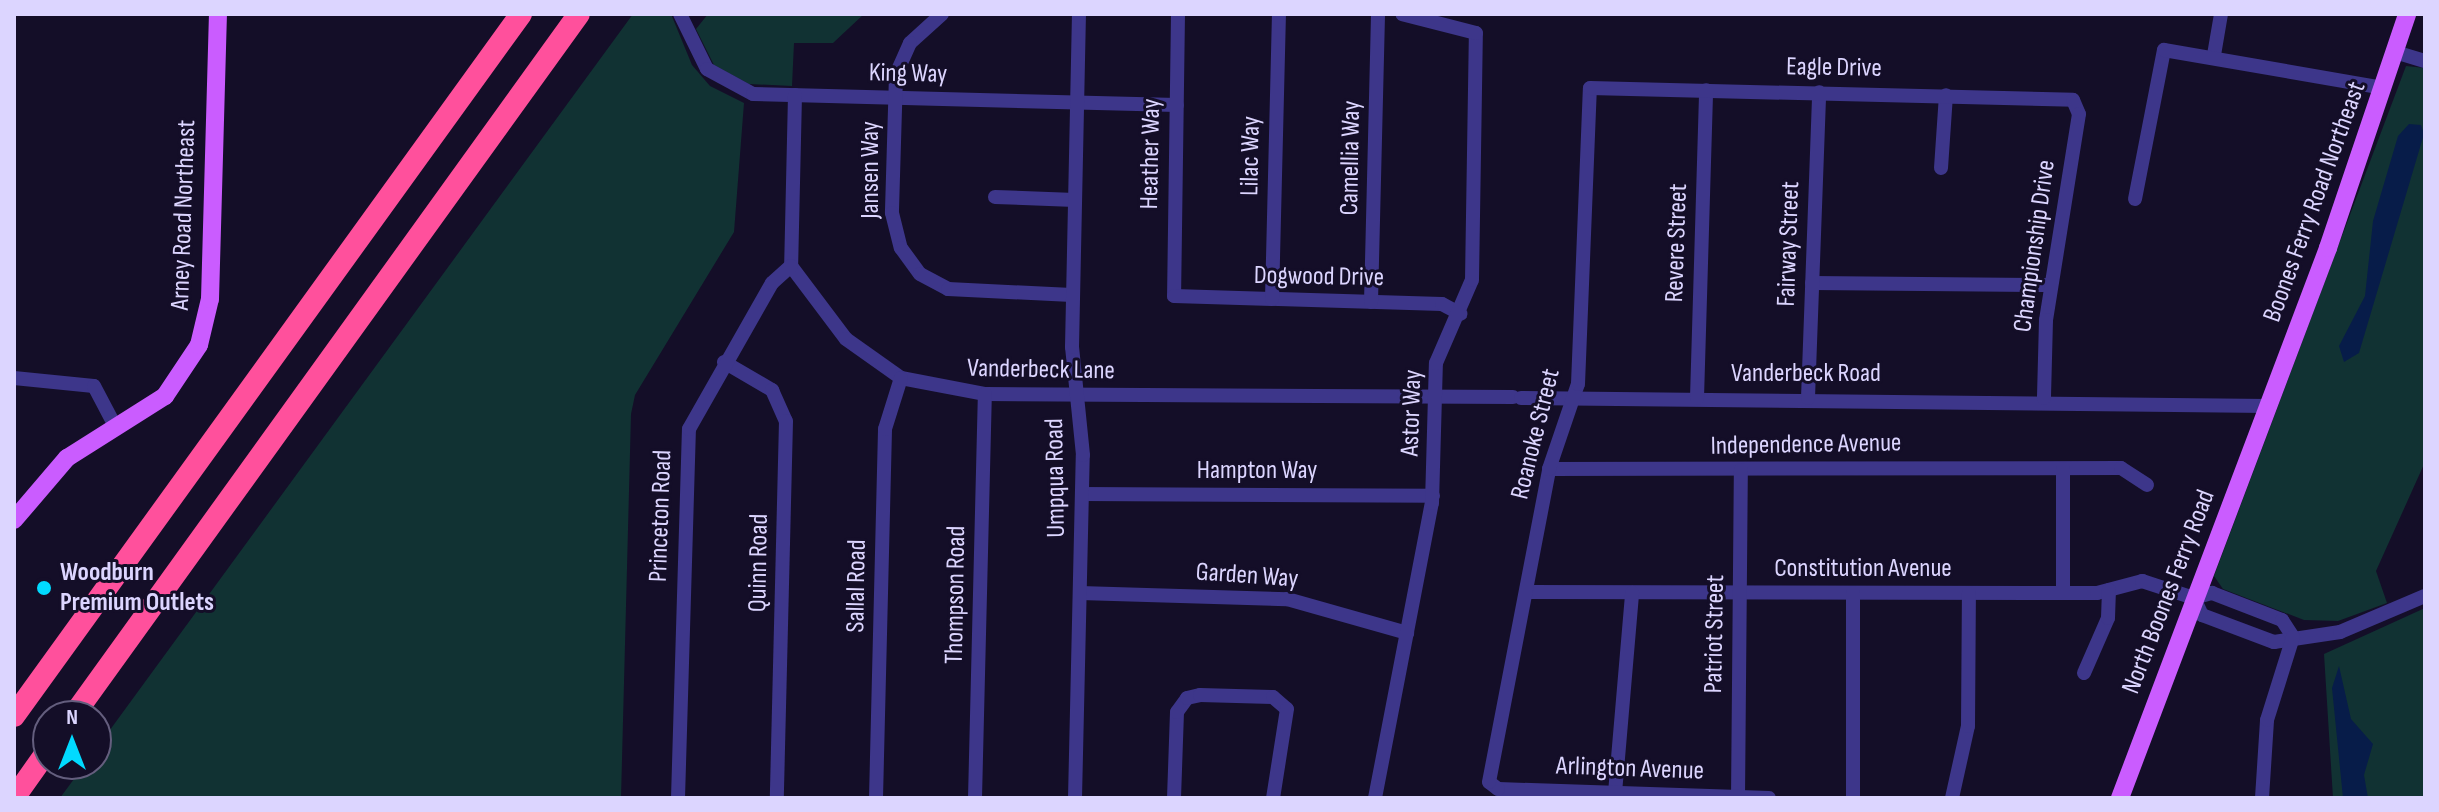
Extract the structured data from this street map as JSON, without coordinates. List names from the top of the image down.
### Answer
{
  "streets": {
    "main road": ["Boones Ferry Road Northeast", "Arney Road Northeast", "North Boones Ferry Road"],
    "street": [
      "Eagle Drive",
      "King Way",
      "Heather Way",
      "Lilac Way",
      "Camellia Way",
      "Jansen Way",
      "Revere Street",
      "Fairway Street",
      "Championship Drive",
      "Dogwood Drive",
      "Vanderbeck Lane",
      "Vanderbeck Road",
      "Astor Way",
      "Roanoke Street",
      "Independence Avenue",
      "Hampton Way",
      "Umpqua Road",
      "Princeton Road",
      "Quinn Road",
      "Constitution Avenue",
      "Garden Way",
      "Sallal Road",
      "Thompson Road",
      "Patriot Street",
      "Arlington Avenue"
    ]
  },
  "crossings": [
    ["Eagle Drive", "Revere Street"],
    ["Eagle Drive", "Fairway Street"],
    ["Eagle Drive", "Championship Drive"],
    ["Eagle Drive", "Roanoke Street"],
    ["King Way", "Heather Way"],
    ["King Way", "Jansen Way"],
    ["King Way", "Umpqua Road"],
    ["Heather Way", "Dogwood Drive"],
    ["Lilac Way", "Dogwood Drive"],
    ["Camellia Way", "Dogwood Drive"],
    ["Jansen Way", "Umpqua Road"],
    ["Boones Ferry Road Northeast", "Vanderbeck Road"],
    ["Boones Ferry Road Northeast", "North Boones Ferry Road"],
    ["Revere Street", "Vanderbeck Road"],
    ["Fairway Street", "Vanderbeck Road"],
    ["Championship Drive", "Vanderbeck Road"],
    ["Dogwood Drive", "Astor Way"],
    ["Vanderbeck Lane", "Vanderbeck Road"],
    ["Vanderbeck Lane", "Astor Way"],
    ["Vanderbeck Lane", "Umpqua Road"],
    ["Vanderbeck Lane", "Princeton Road"],
    ["Vanderbeck Lane", "Sallal Road"],
    ["Vanderbeck Lane", "Thompson Road"],
    ["Vanderbeck Road", "Roanoke Street"],
    ["Vanderbeck Road", "North Boones Ferry Road"],
    ["Astor Way", "Hampton Way"],
    ["Astor Way", "Garden Way"],
    ["Roanoke Street", "Independence Avenue"],
    ["Roanoke Street", "Constitution Avenue"],
    ["Roanoke Street", "Arlington Avenue"],
    ["Independence Avenue", "Patriot Street"],
    ["Hampton Way", "Umpqua Road"],
    ["Umpqua Road", "Garden Way"],
    ["Princeton Road", "Quinn Road"],
    ["Constitution Avenue", "North Boones Ferry Road"],
    ["Constitution Avenue", "Patriot Street"],
    ["Patriot Street", "Arlington Avenue"]
  ],
  "places": ["Woodburn Premium Outlets"],
  "north": "top"
}
